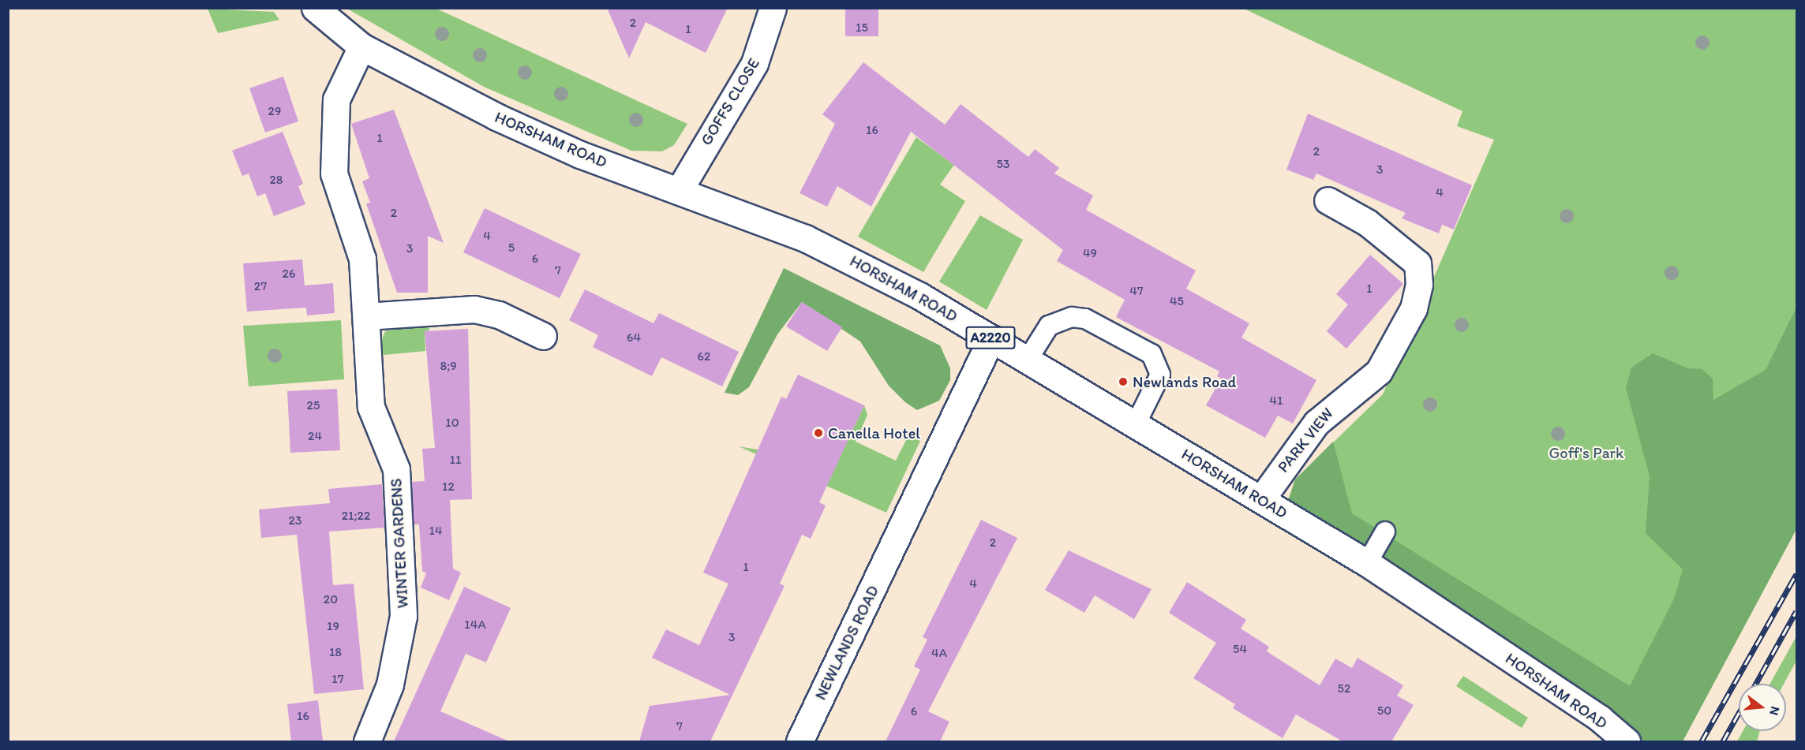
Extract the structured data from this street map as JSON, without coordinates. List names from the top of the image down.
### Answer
{
  "streets": {
    "street": [
      "GOFFS CLOSE",
      "HORSHAM ROAD",
      "A2220",
      "PARK VIEW",
      "WINTER GARDENS",
      "NEWLANDS ROAD"
    ]
  },
  "crossings": [
    ["GOFFS CLOSE", "HORSHAM ROAD"],
    ["HORSHAM ROAD", "PARK VIEW"],
    ["HORSHAM ROAD", "WINTER GARDENS"],
    ["HORSHAM ROAD", "NEWLANDS ROAD"]
  ],
  "parks": ["Goff's Park"],
  "places": ["Newlands Road", "Canella Hotel"],
  "house_numbers": [
    "2",
    "15",
    "1",
    "29",
    "16",
    "1",
    "2",
    "53",
    "3",
    "28",
    "4",
    "2",
    "4",
    "5",
    "3",
    "49",
    "6",
    "7",
    "26",
    "27",
    "1",
    "47",
    "45",
    "64",
    "62",
    "8;9",
    "41",
    "25",
    "10",
    "24",
    "11",
    "12",
    "21;22",
    "23",
    "14",
    "2",
    "1",
    "4",
    "20",
    "14A",
    "19",
    "3",
    "54",
    "18",
    "4A",
    "17",
    "52",
    "50",
    "6",
    "16",
    "7"
  ],
  "north": "right"
}
